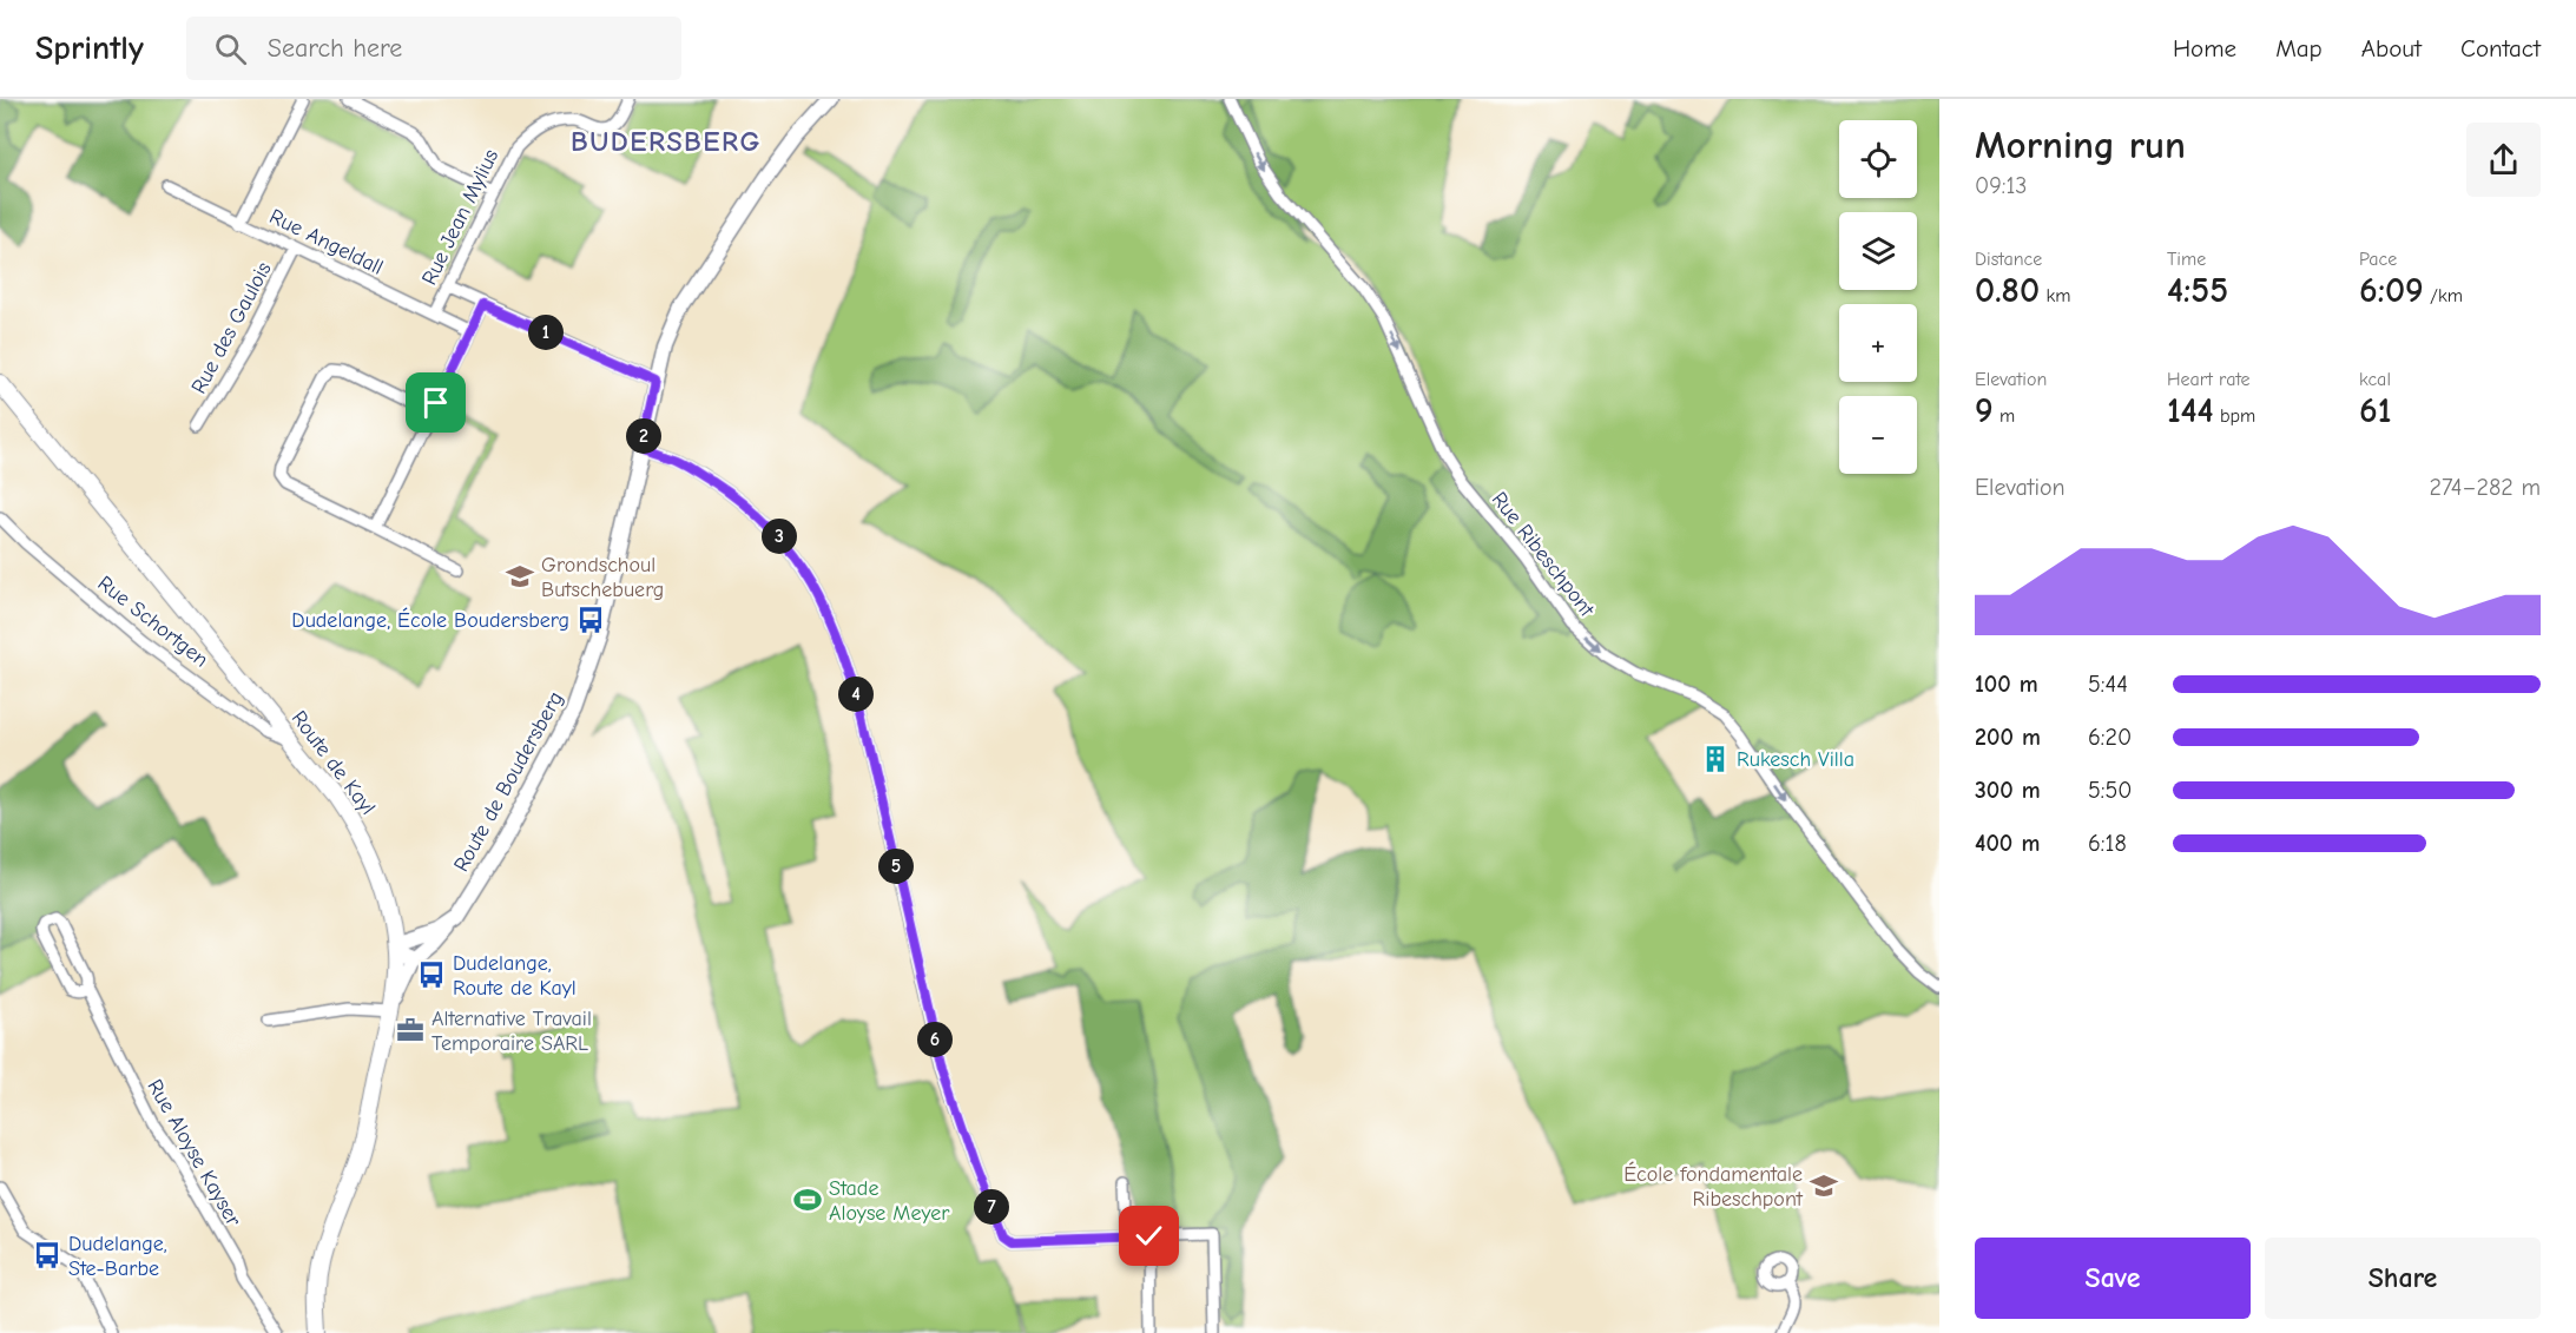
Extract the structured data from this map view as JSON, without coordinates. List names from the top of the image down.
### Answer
{
  "streets": {
    "main road": ["Route de Kayl", "Route de Boudersberg"],
    "street": [
      "Rue Jean Mylius",
      "Rue Angeldall",
      "Rue des Gaulois",
      "Rue Ribeschpont",
      "Rue Schortgen",
      "Rue Aloyse Kayser"
    ]
  },
  "crossings": [
    ["Rue Jean Mylius", "Rue Angeldall"],
    ["Rue Angeldall", "Rue des Gaulois"],
    ["Rue Schortgen", "Route de Kayl"],
    ["Route de Kayl", "Route de Boudersberg"]
  ],
  "one_way": ["Rue Ribeschpont"],
  "districts": ["BUDERSBERG"],
  "places": {
    "school or university": ["Grondschoul Butschebuerg", "École fondamentale Ribeschpont"],
    "bus stop": ["Dudelange, École Boudersberg", "Dudelange, Route de Kayl", "Dudelange, Ste-Barbe"],
    "building": ["Rukesch Villa"],
    "office": ["Alternative Travail Temporaire SARL"],
    "sports": ["Stade Aloyse Meyer"]
  },
  "page": {
    "header": "Sprintly",
    "search": "Search here",
    "nav": [
      "Home",
      "Map",
      "About",
      "Contact"
    ],
    "heading": ["Morning run", "09:13"],
    "map_buttons": ["+", "−"],
    "stats": [
      ["Distance", "0.80 km"],
      ["Time", "4:55"],
      ["Pace", "6:09 /km"],
      ["Elevation", "9 m"],
      ["Heart rate", "144 bpm"],
      ["kcal", "61"]
    ],
    "pins": [
      "1",
      "2",
      "3",
      "4",
      "5",
      "6",
      "7"
    ],
    "chart": ["Elevation", "274–282 m"],
    "list": [
      {
        "name": "100 m",
        "note": "5:44"
      },
      {
        "name": "200 m",
        "note": "6:20"
      },
      {
        "name": "300 m",
        "note": "5:50"
      },
      {
        "name": "400 m",
        "note": "6:18"
      }
    ],
    "buttons": ["Save", "Share"]
  }
}
